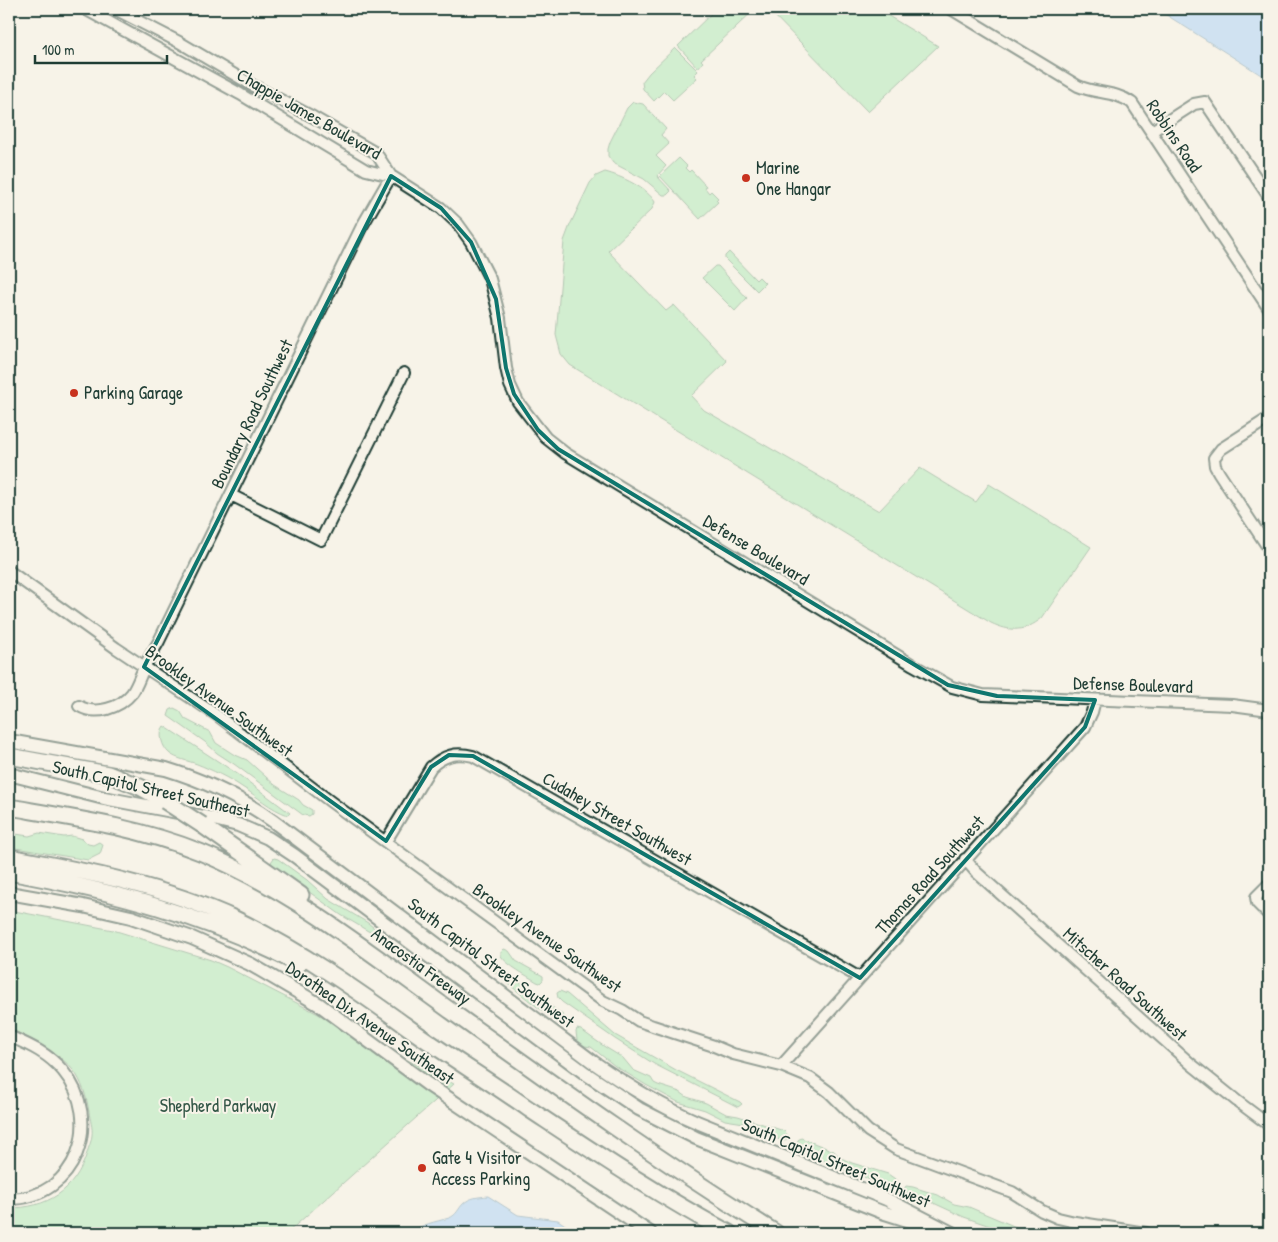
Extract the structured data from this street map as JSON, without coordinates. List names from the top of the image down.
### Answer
{
  "streets": {
    "highway": ["Anacostia Freeway"],
    "main road": ["South Capitol Street Southeast", "South Capitol Street Southwest", "Dorothea Dix Avenue Southeast"],
    "street": [
      "Chappie James Boulevard",
      "Robbins Road",
      "Boundary Road Southwest",
      "Defense Boulevard",
      "Brookley Avenue Southwest",
      "Cudahey Street Southwest",
      "Thomas Road Southwest",
      "Mitscher Road Southwest"
    ]
  },
  "crossings": [
    ["Chappie James Boulevard", "Boundary Road Southwest"],
    ["Chappie James Boulevard", "Defense Boulevard"],
    ["Boundary Road Southwest", "Defense Boulevard"],
    ["Boundary Road Southwest", "Brookley Avenue Southwest"],
    ["Defense Boulevard", "Thomas Road Southwest"],
    ["Brookley Avenue Southwest", "Cudahey Street Southwest"],
    ["Brookley Avenue Southwest", "Thomas Road Southwest"],
    ["South Capitol Street Southeast", "South Capitol Street Southwest"],
    ["Cudahey Street Southwest", "Thomas Road Southwest"],
    ["Thomas Road Southwest", "Mitscher Road Southwest"]
  ],
  "parks": ["Shepherd Parkway"],
  "places": ["Marine One Hangar", "Parking Garage", "Gate 4 Visitor Access Parking"],
  "scale_bar": "100 m"
}
